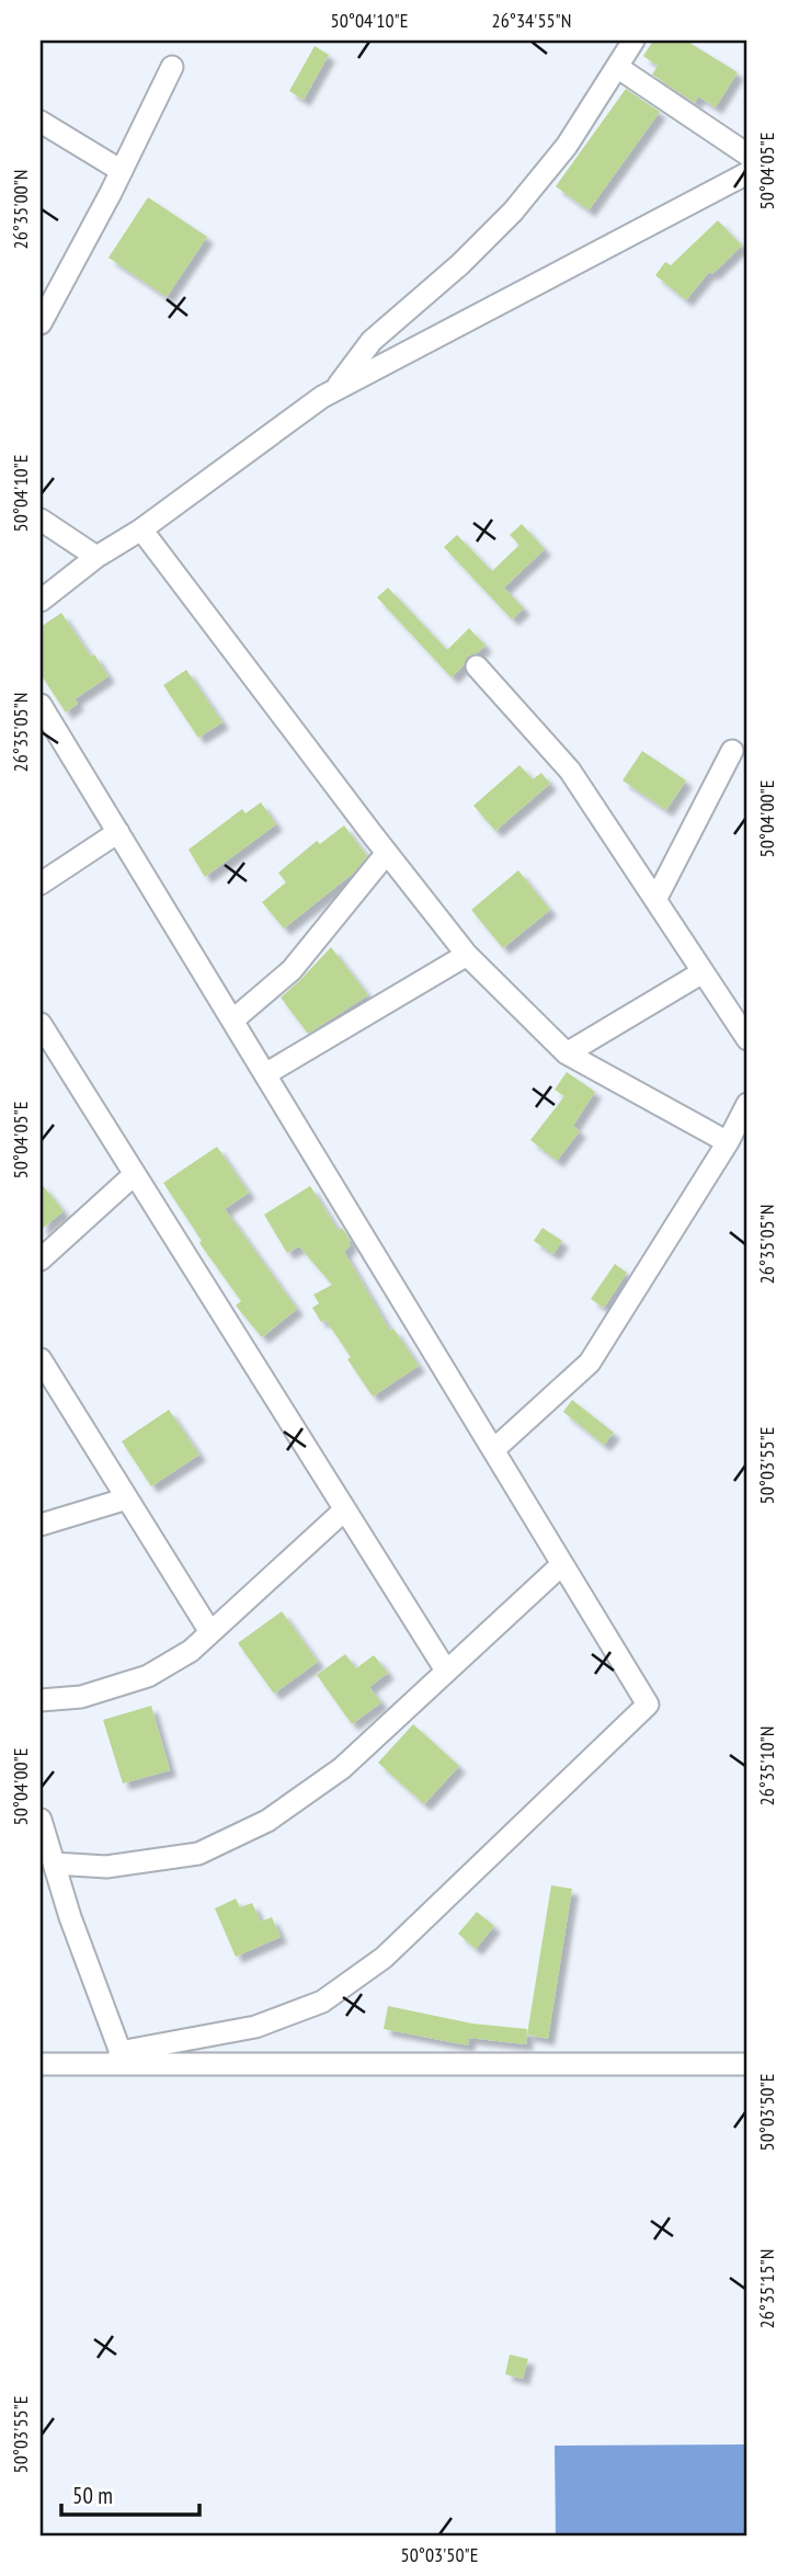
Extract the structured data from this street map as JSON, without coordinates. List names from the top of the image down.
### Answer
{
  "scale_bar": "50 m",
  "coordinates": [
    "50°04'10\"E",
    "26°34'55\"N",
    "50°04'05\"E",
    "26°35'00\"N",
    "26°35'05\"N",
    "50°04'00\"E",
    "50°03'55\"E",
    "26°35'10\"N",
    "50°03'50\"E",
    "26°35'15\"N"
  ]
}
